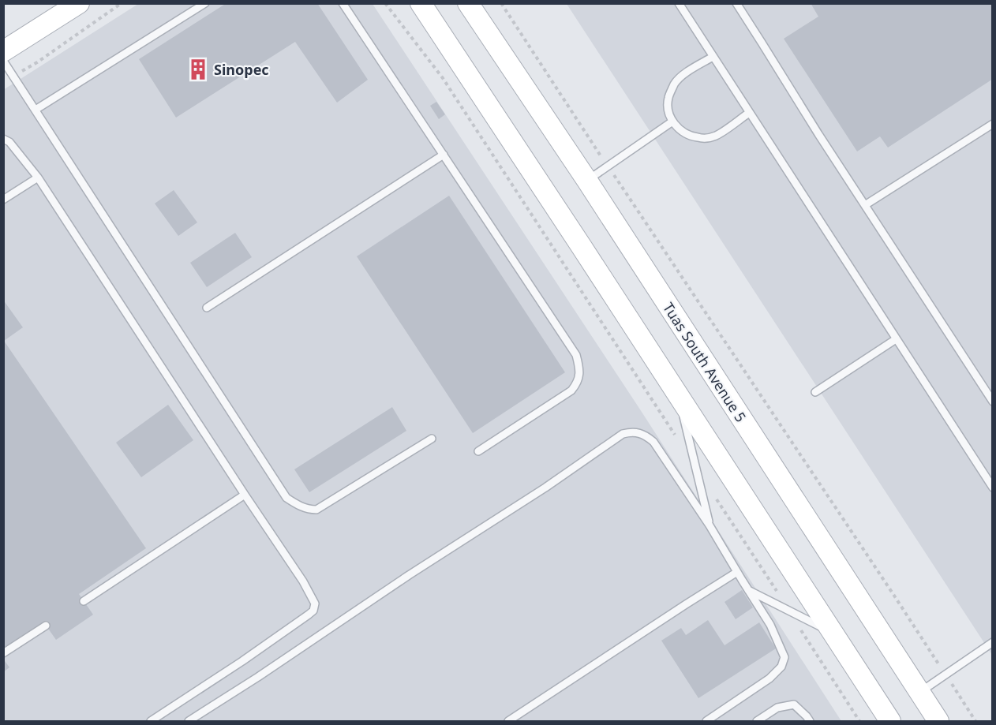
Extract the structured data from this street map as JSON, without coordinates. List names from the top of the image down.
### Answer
{
  "streets": {
    "street": ["Tuas South Avenue 5"]
  },
  "places": {
    "building": ["Sinopec"]
  }
}
